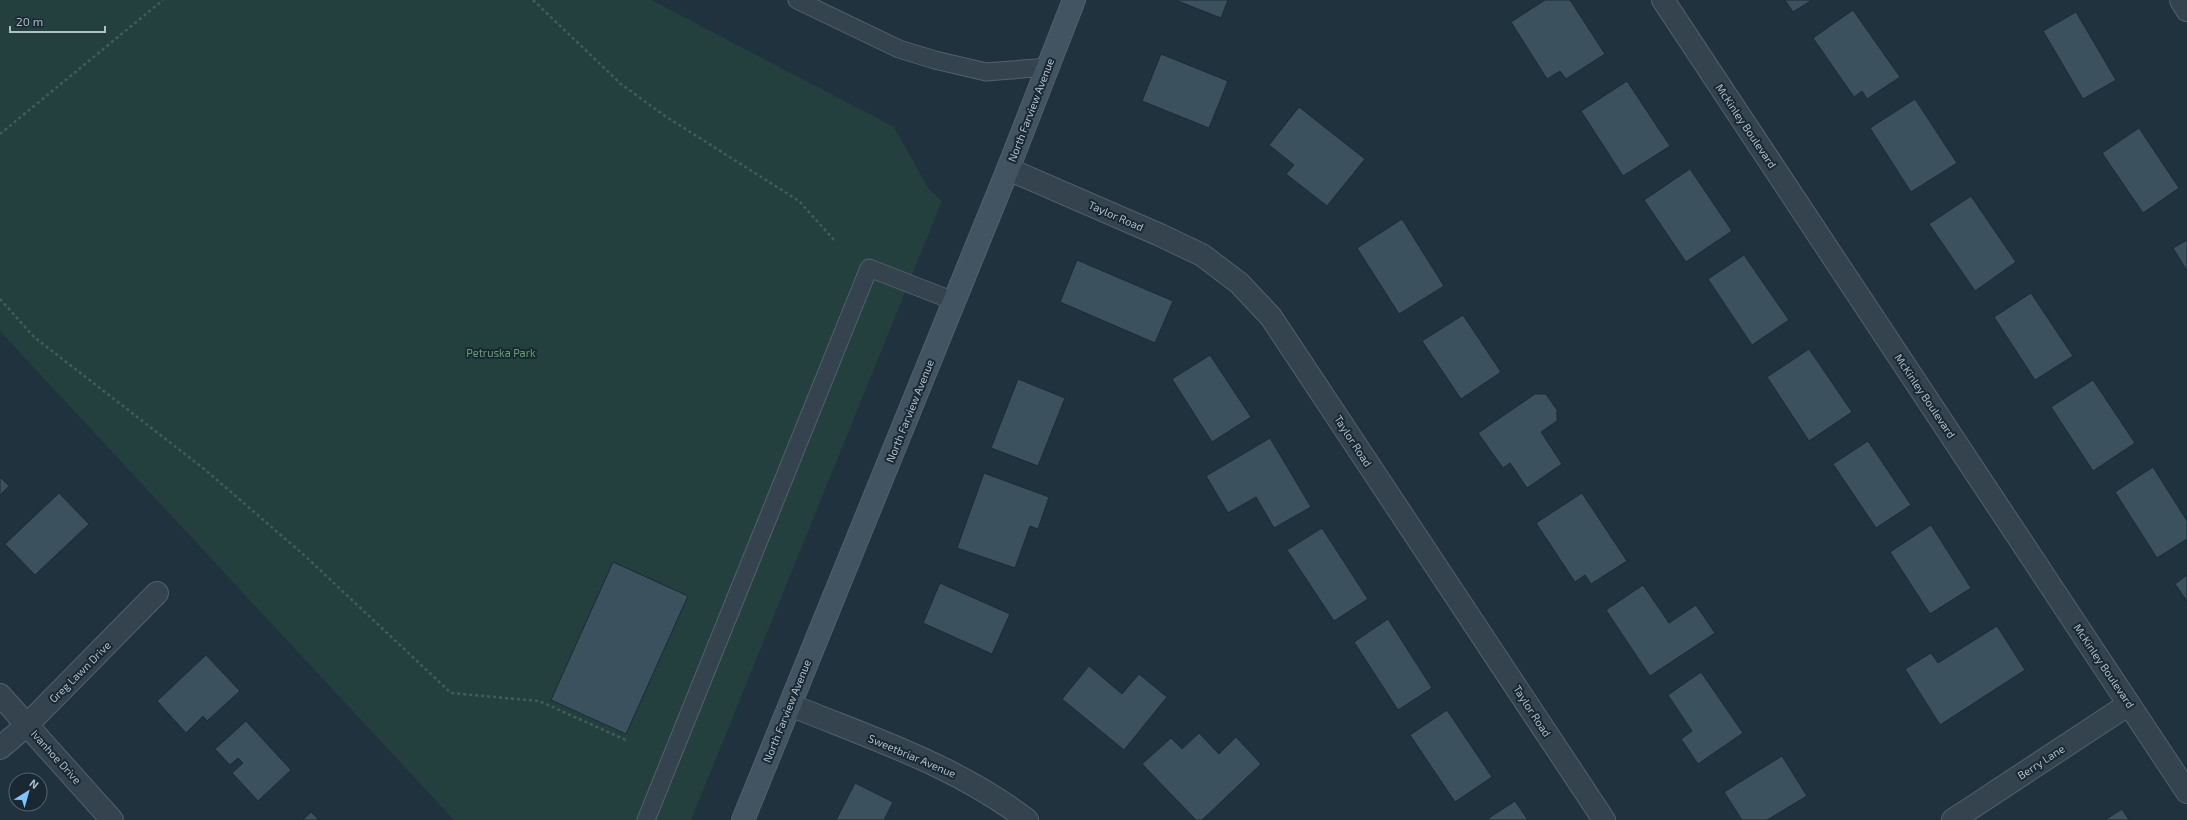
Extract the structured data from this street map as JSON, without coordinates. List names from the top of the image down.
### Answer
{
  "streets": {
    "street": [
      "North Farview Avenue",
      "McKinley Boulevard",
      "Taylor Road",
      "Greg Lawn Drive",
      "Sweetbriar Avenue",
      "Ivanhoe Drive",
      "Berry Lane"
    ]
  },
  "crossings": [
    ["North Farview Avenue", "Taylor Road"],
    ["North Farview Avenue", "Sweetbriar Avenue"],
    ["McKinley Boulevard", "Berry Lane"],
    ["Greg Lawn Drive", "Ivanhoe Drive"]
  ],
  "parks": ["Petruska Park"],
  "scale_bar": "20 m",
  "north": "top right"
}
